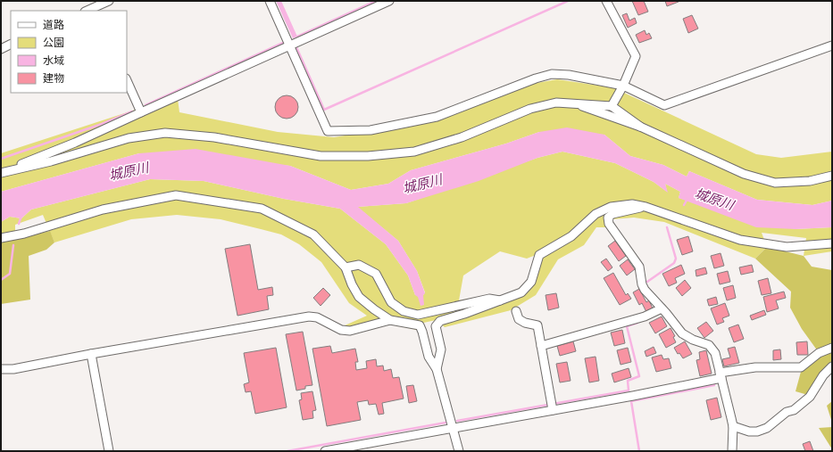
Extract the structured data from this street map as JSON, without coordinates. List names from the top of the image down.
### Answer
{
  "water": ["城原川"],
  "legend": [
    "道路",
    "公園",
    "水域",
    "建物"
  ]
}
